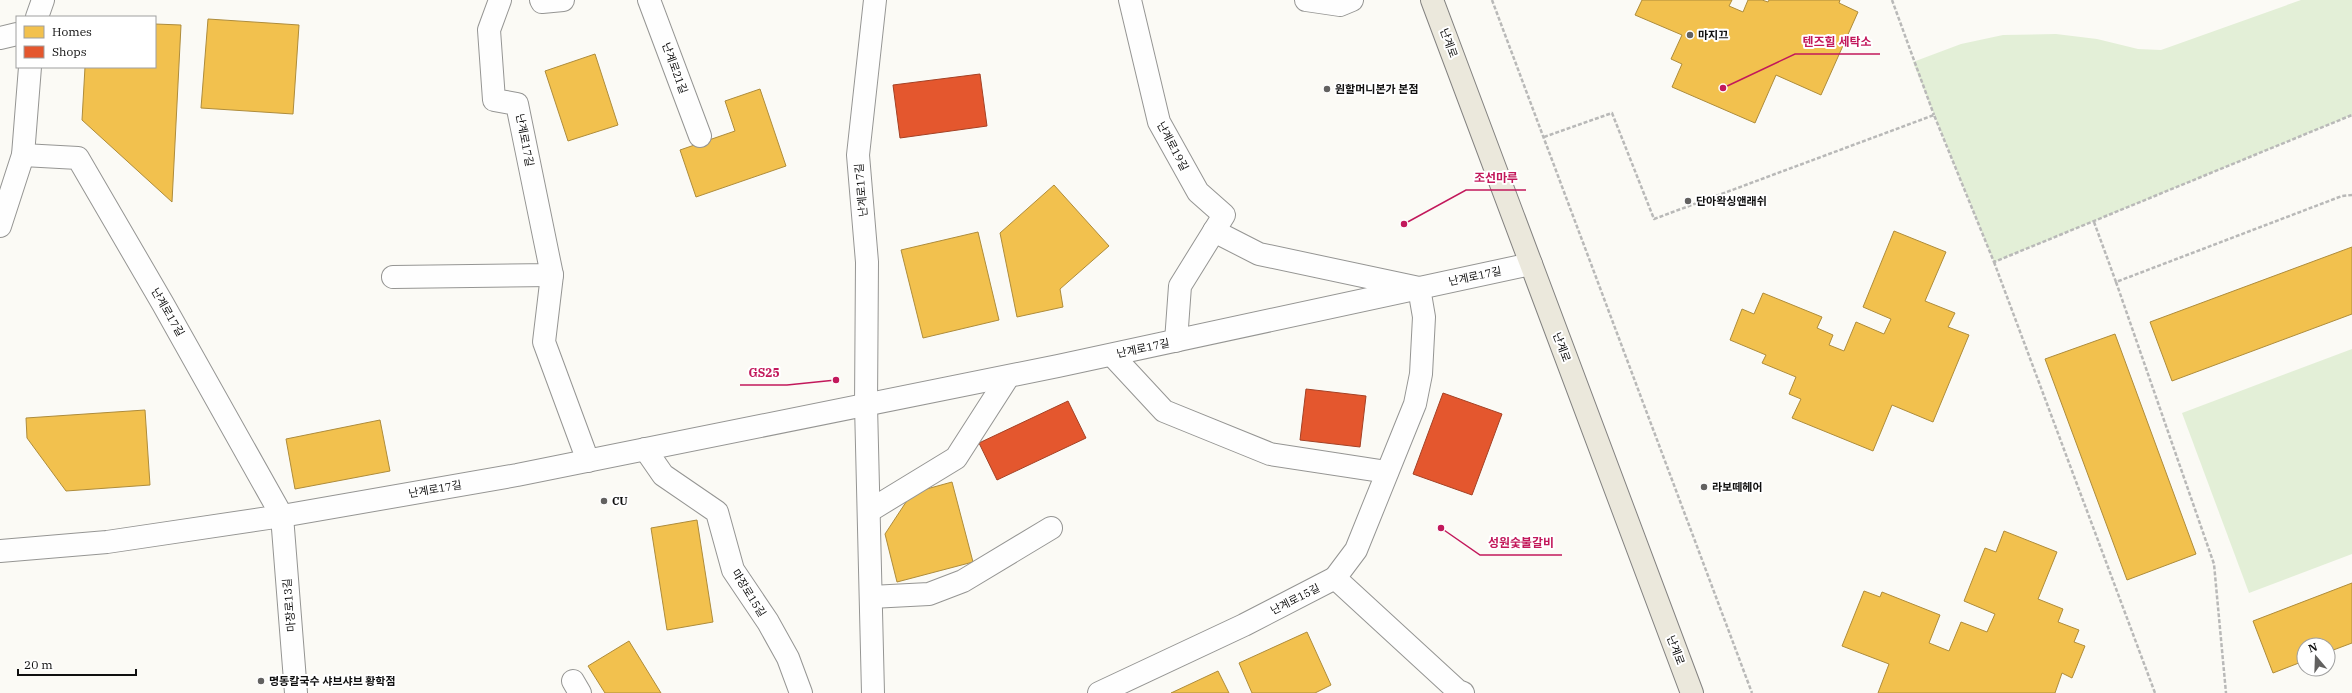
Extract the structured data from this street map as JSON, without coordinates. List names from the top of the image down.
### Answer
{
  "streets": {
    "main road": ["난계로"],
    "street": [
      "난계로21길",
      "난계로17길",
      "난계로19길",
      "마장로15길",
      "난계로15길",
      "마장로13길"
    ]
  },
  "crossings": [
    ["난계로", "난계로17길"],
    ["난계로17길", "난계로19길"],
    ["난계로17길", "마장로15길"],
    ["난계로17길", "마장로13길"]
  ],
  "places": [
    "마지끄",
    "텐즈힐 세탁소",
    "원할머니본가 본점",
    "단아왁싱앤래쉬",
    "조선마루",
    "GS25",
    "라보떼헤어",
    "CU",
    "성원숯불갈비",
    "명동칼국수 샤브샤브 황학점"
  ],
  "legend": ["Homes", "Shops"],
  "scale_bar": "20 m",
  "north": "top"
}
